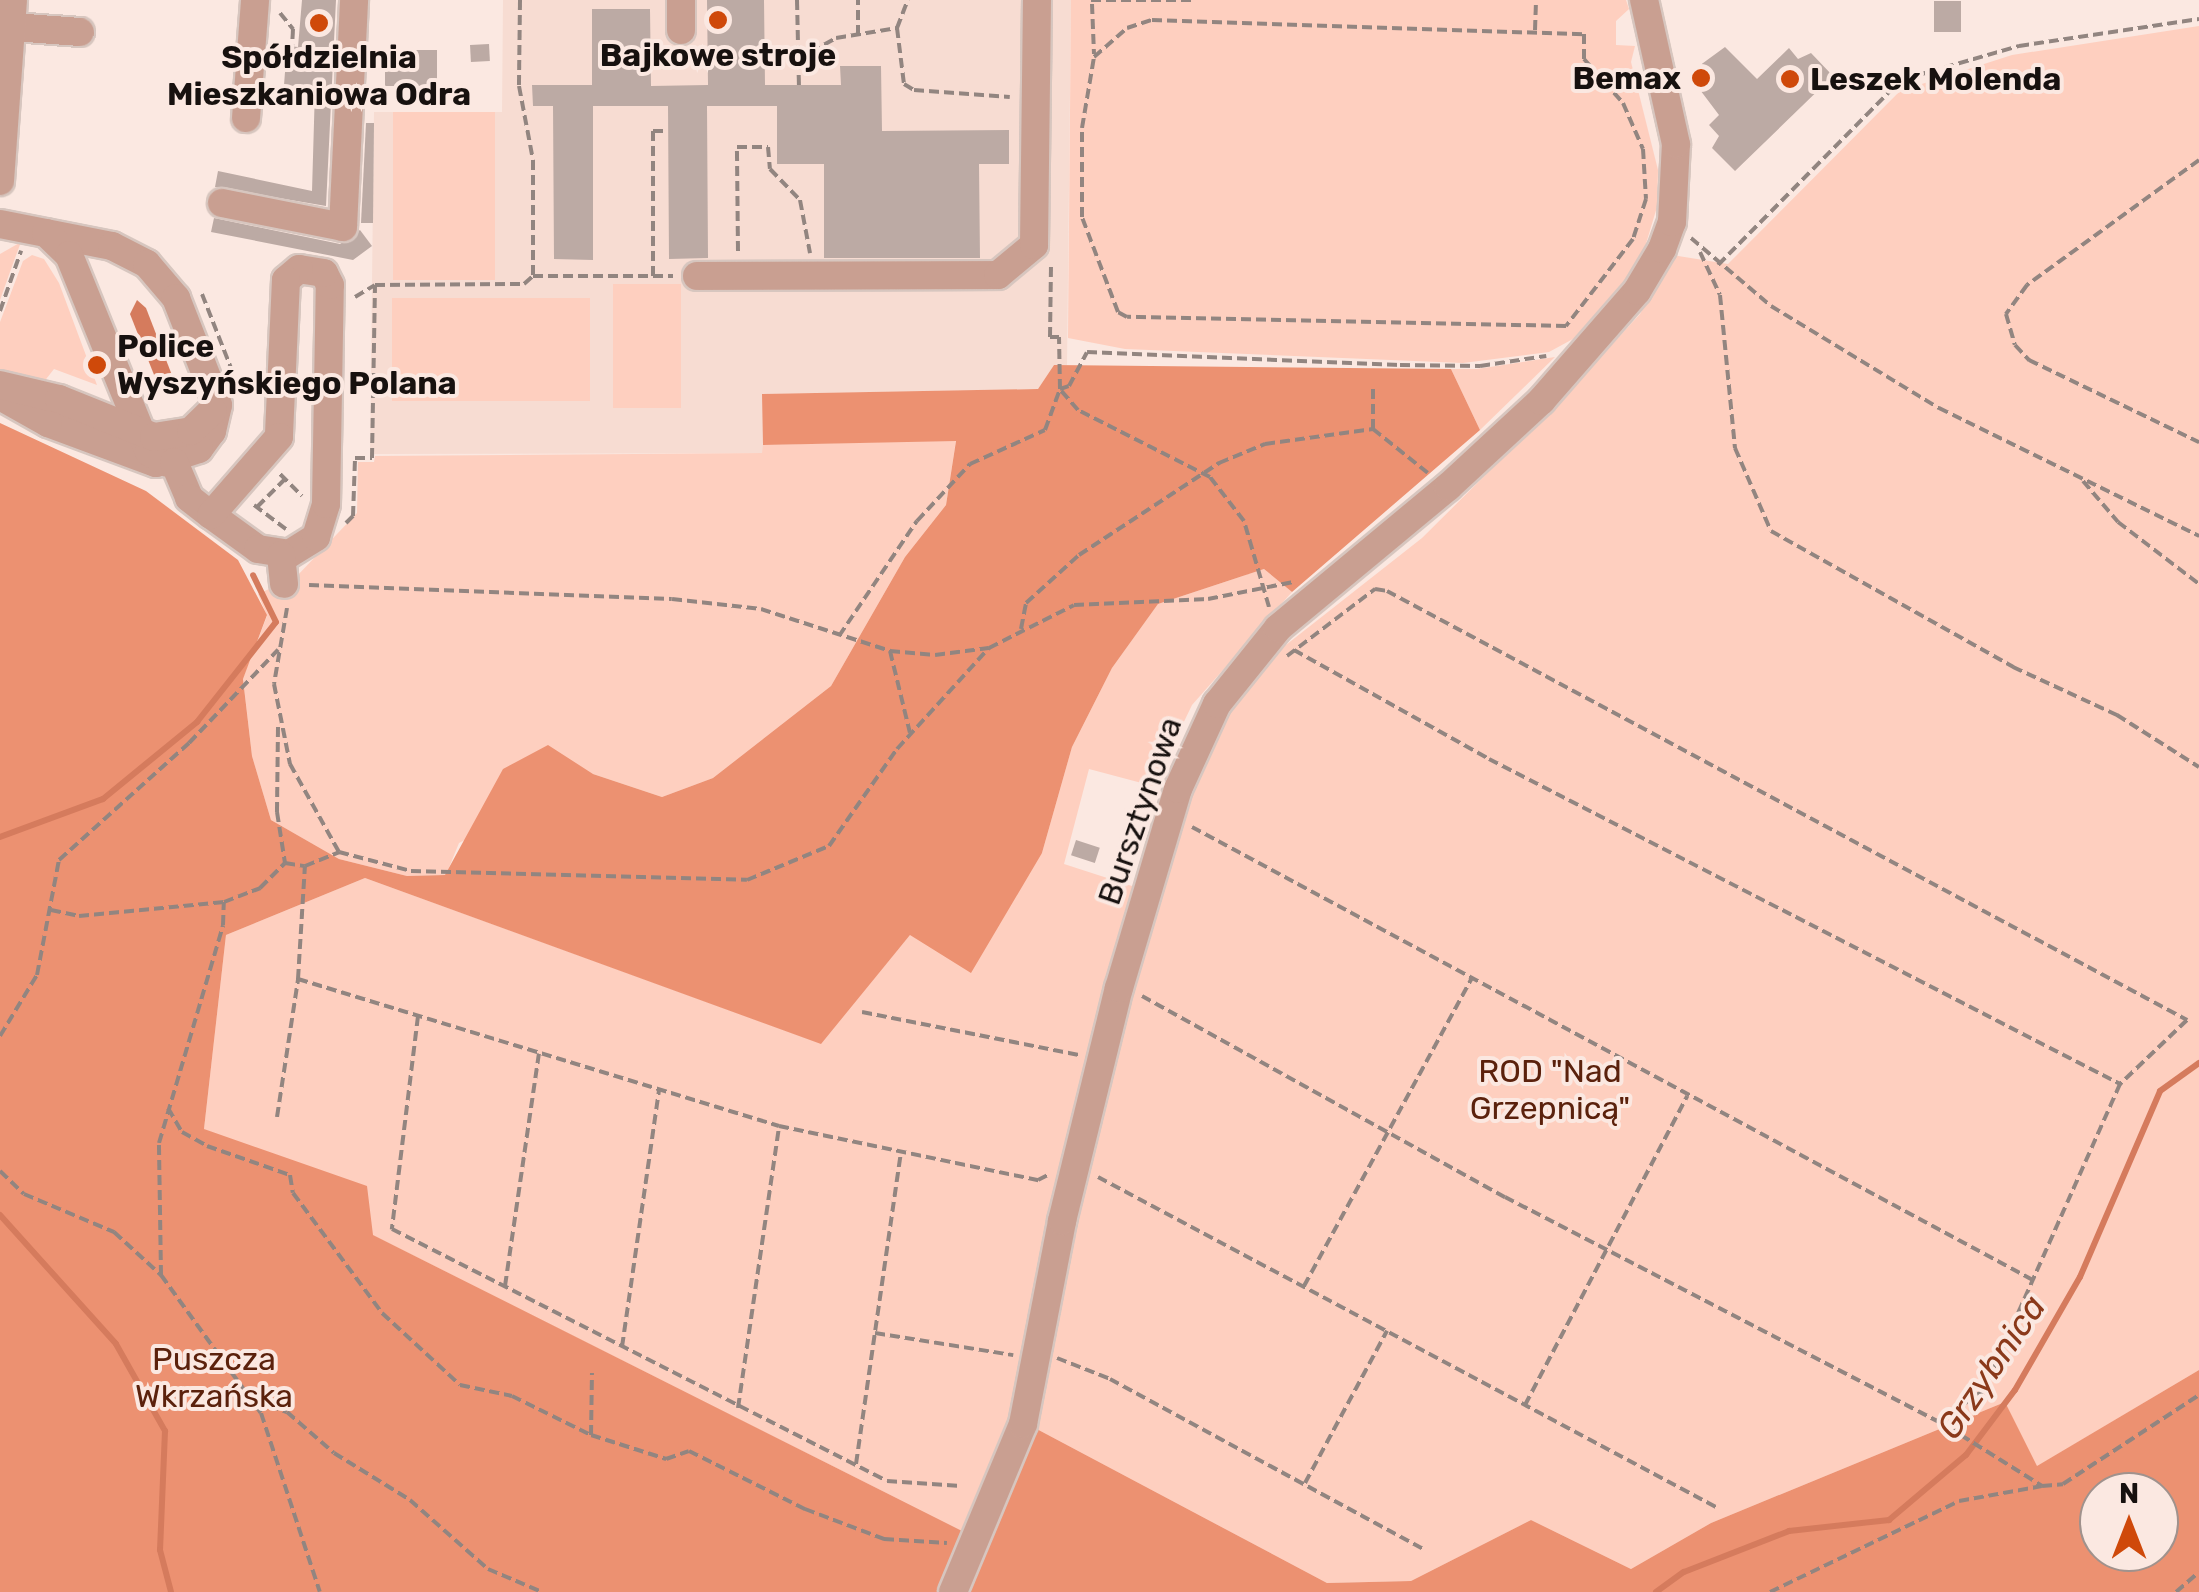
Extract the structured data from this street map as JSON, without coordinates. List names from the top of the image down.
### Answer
{
  "streets": {
    "street": ["Bursztynowa"]
  },
  "water": ["Grzybnica"],
  "parks": ["ROD \"Nad Grzepnicą\"", "Puszcza Wkrzańska"],
  "places": [
    "Bajkowe stroje",
    "Spółdzielnia Mieszkaniowa Odra",
    "Bemax",
    "Leszek Molenda",
    "Police Wyszyńskiego Polana"
  ],
  "north": "top"
}
